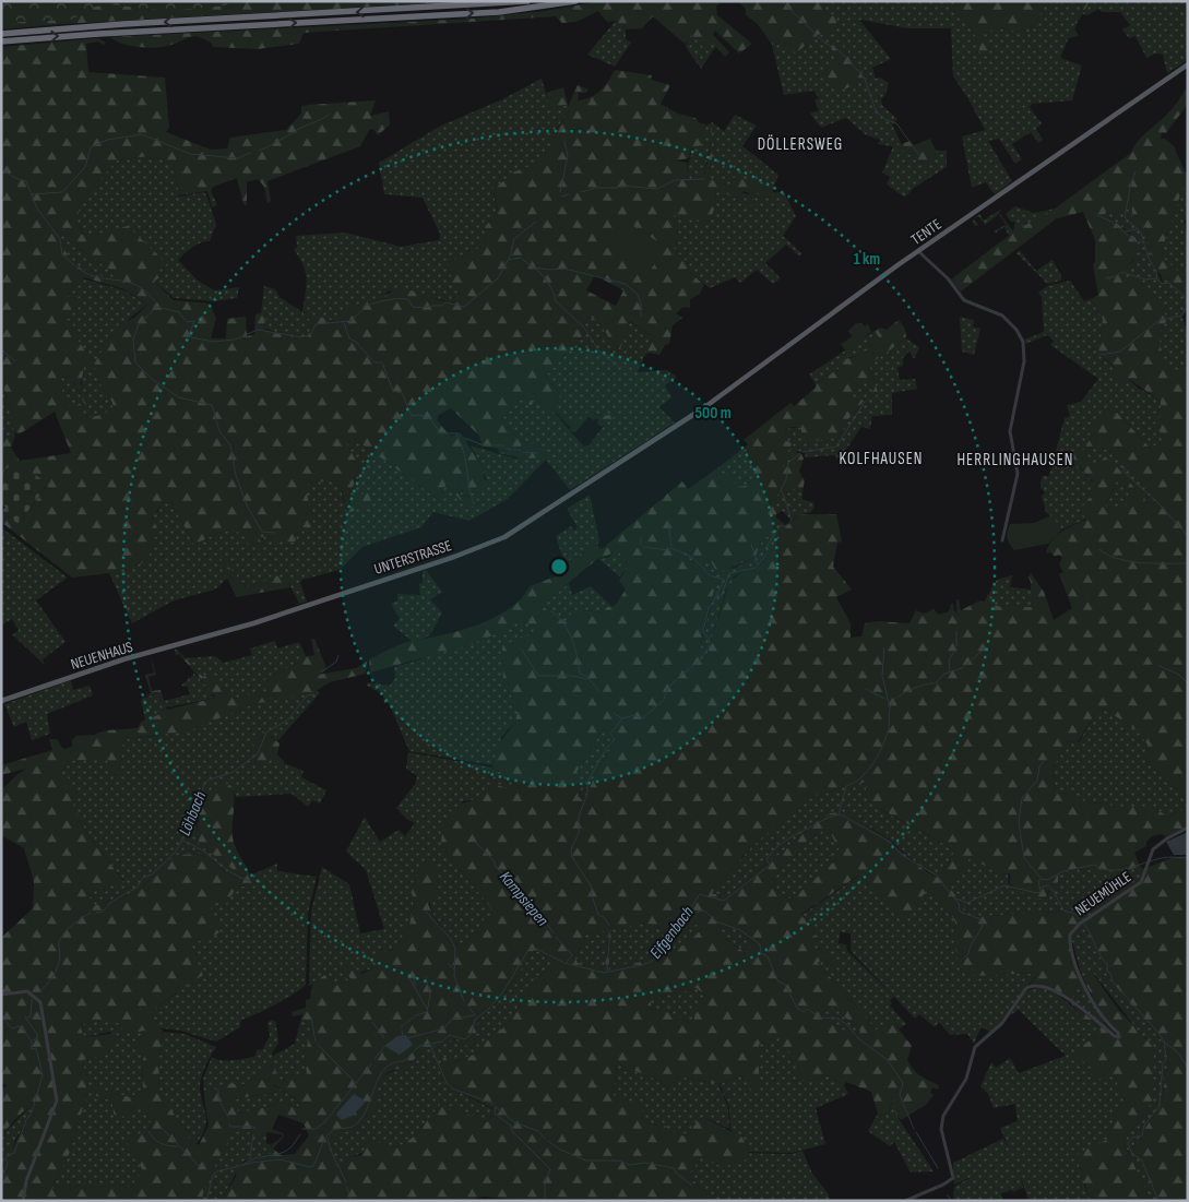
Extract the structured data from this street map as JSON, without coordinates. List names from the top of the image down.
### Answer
{
  "streets": {
    "main road": ["TENTE", "UNTERSTRASSE", "NEUENHAUS"],
    "street": ["NEUEMÜHLE"]
  },
  "crossings": [
    ["TENTE", "UNTERSTRASSE"],
    ["UNTERSTRASSE", "NEUENHAUS"]
  ],
  "districts": ["DÖLLERSWEG", "KOLFHAUSEN", "HERRLINGHAUSEN"],
  "water": ["Löhbach", "Kampsiepen", "Eifgenbach"],
  "rings": ["1 km", "500 m"]
}
